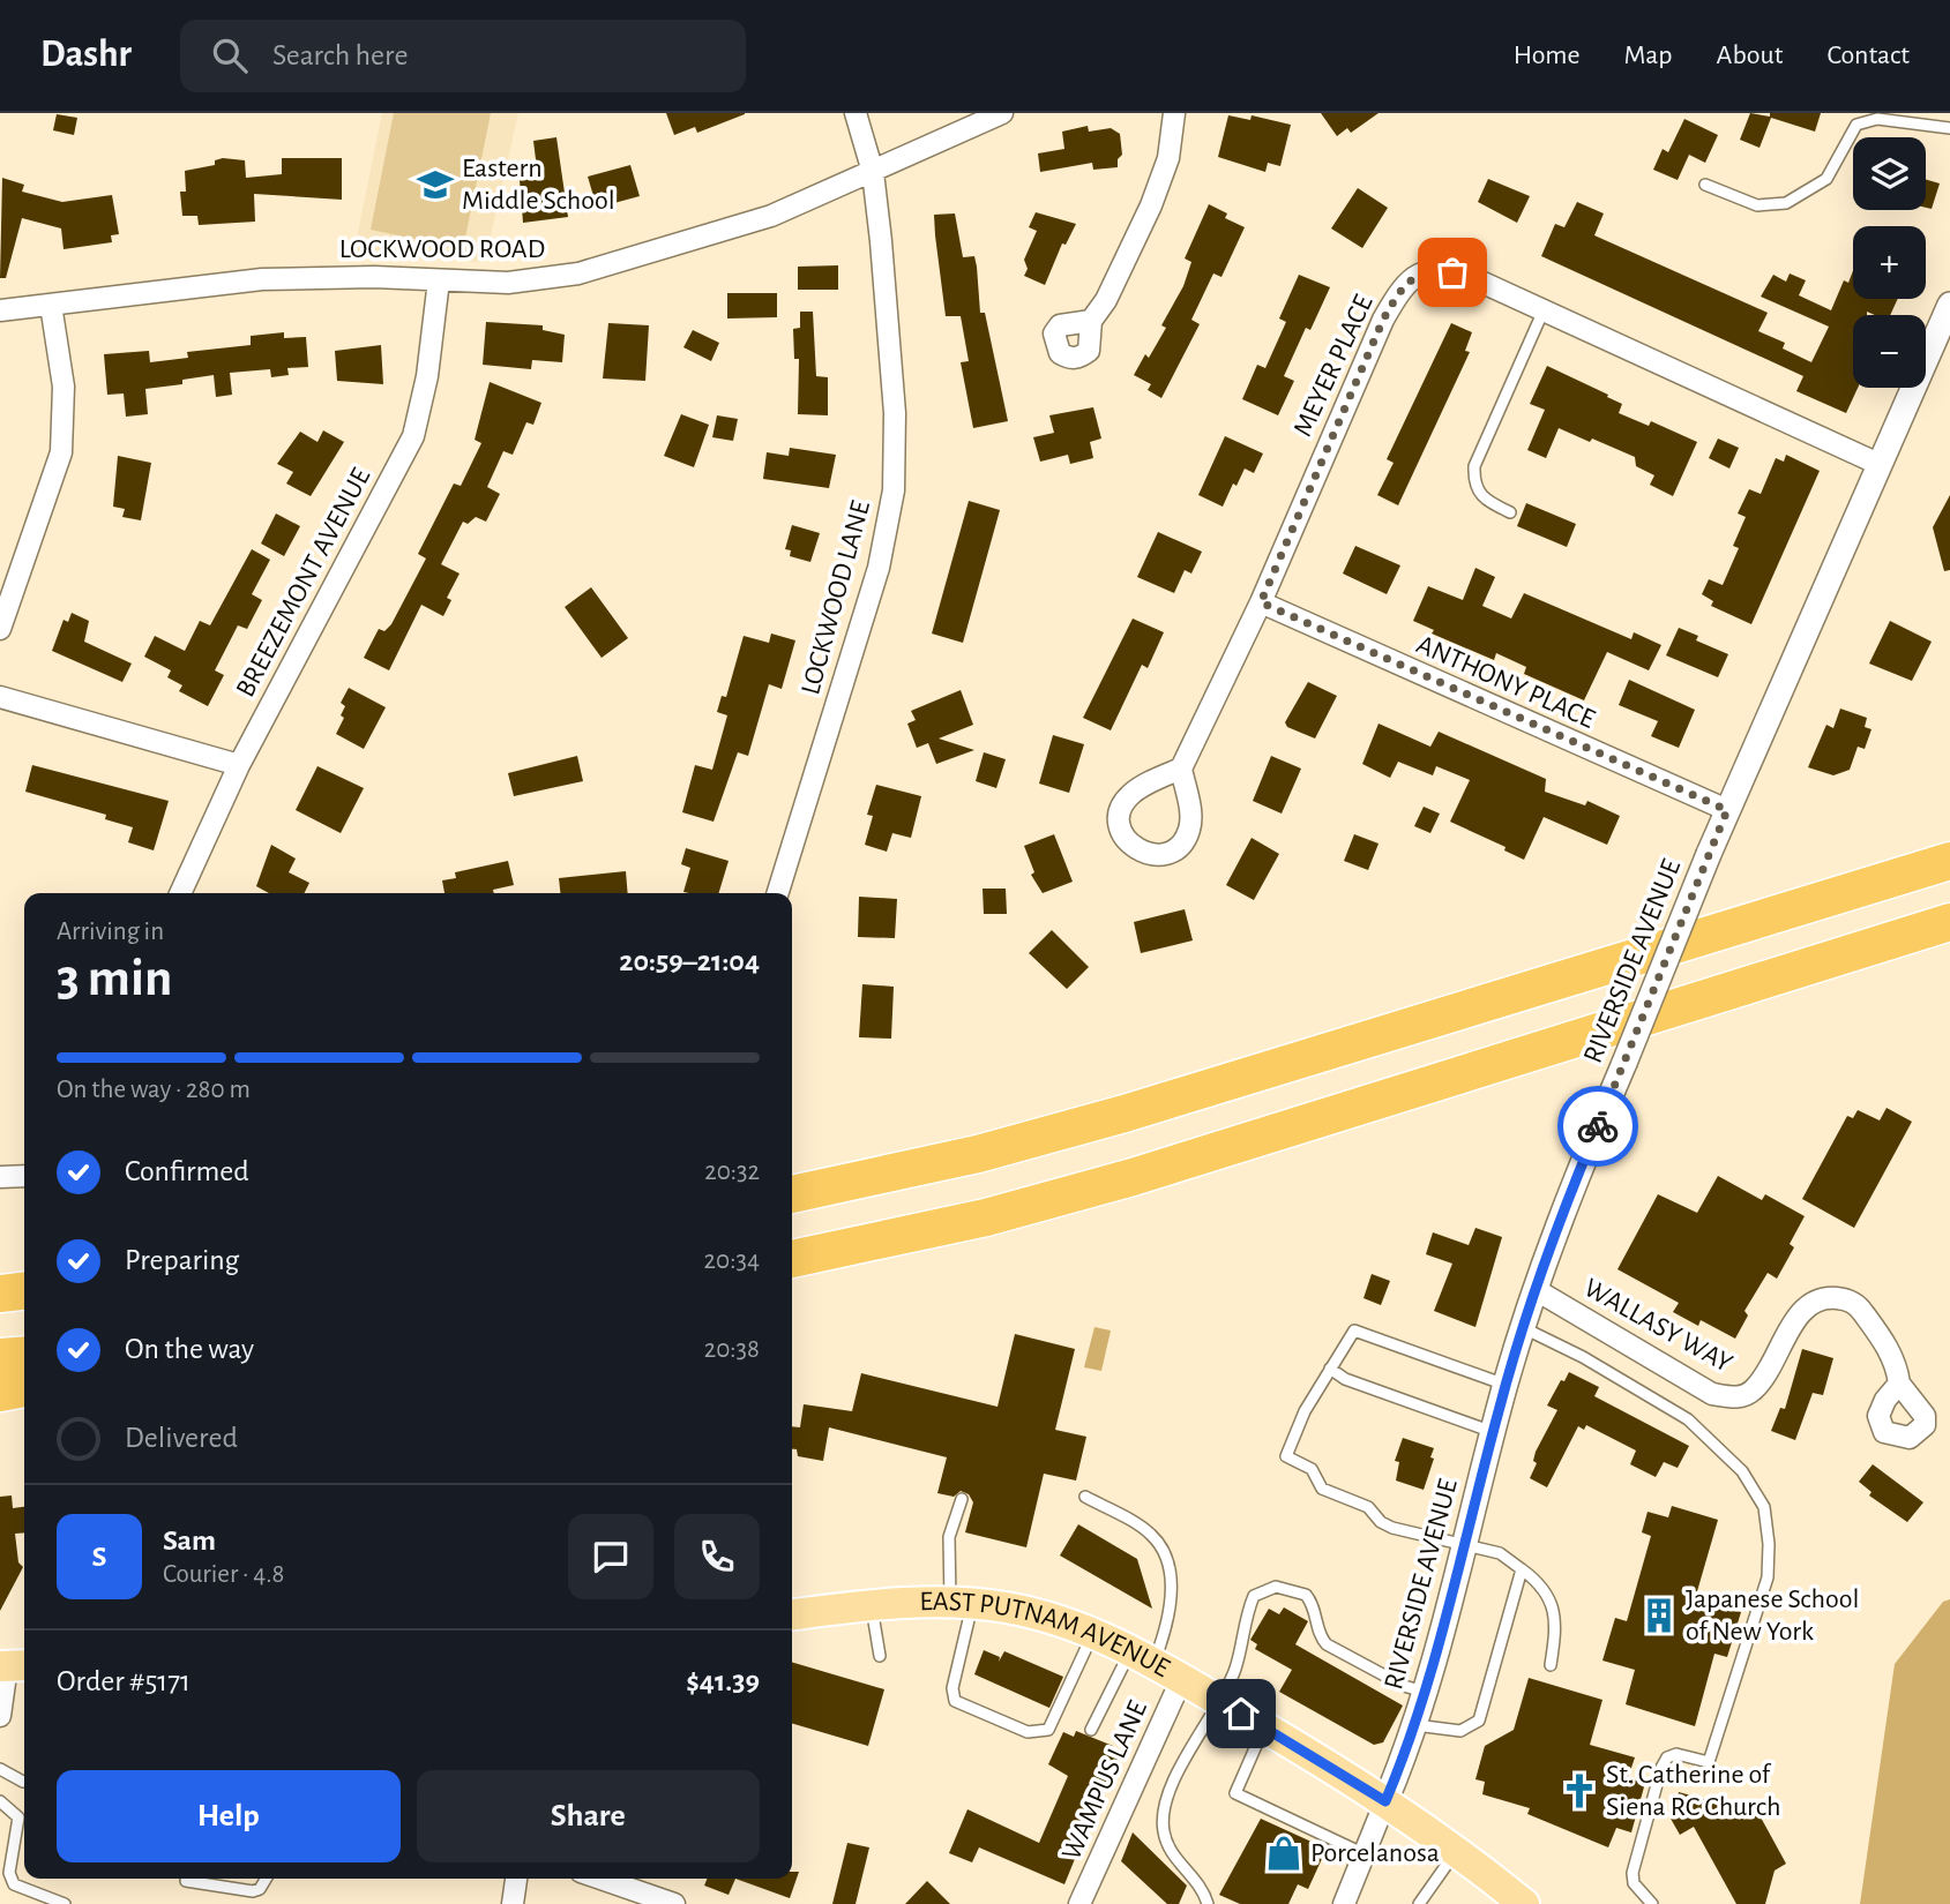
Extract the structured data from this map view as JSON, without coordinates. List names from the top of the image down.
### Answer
{
  "streets": {
    "main road": ["EAST PUTNAM AVENUE"],
    "street": [
      "LOCKWOOD ROAD",
      "MEYER PLACE",
      "BREEZEMONT AVENUE",
      "LOCKWOOD LANE",
      "ANTHONY PLACE",
      "RIVERSIDE AVENUE",
      "WALLASY WAY",
      "WAMPUS LANE"
    ]
  },
  "crossings": [
    ["LOCKWOOD ROAD", "BREEZEMONT AVENUE"],
    ["LOCKWOOD ROAD", "LOCKWOOD LANE"],
    ["MEYER PLACE", "ANTHONY PLACE"],
    ["MEYER PLACE", "RIVERSIDE AVENUE"],
    ["ANTHONY PLACE", "RIVERSIDE AVENUE"],
    ["RIVERSIDE AVENUE", "WALLASY WAY"],
    ["RIVERSIDE AVENUE", "EAST PUTNAM AVENUE"],
    ["EAST PUTNAM AVENUE", "WAMPUS LANE"]
  ],
  "places": {
    "school or university": ["Eastern Middle School"],
    "building": ["Japanese School of New York"],
    "church": ["St. Catherine of Siena RC Church"],
    "shop": ["Porcelanosa"]
  },
  "page": {
    "header": "Dashr",
    "search": "Search here",
    "nav": [
      "Home",
      "Map",
      "About",
      "Contact"
    ],
    "map_buttons": ["+", "−"],
    "heading": ["3 min", "Arriving in", "20:59–21:04"],
    "panel": [
      "Sam",
      "Courier · 4.8",
      "Order #5171",
      "$41.39"
    ],
    "bar": "On the way · 280 m",
    "list": [
      ["Confirmed", "20:32"],
      ["Preparing", "20:34"],
      ["On the way", "20:38"],
      "Delivered"
    ],
    "round": "S",
    "buttons": ["Help", "Share"]
  }
}
